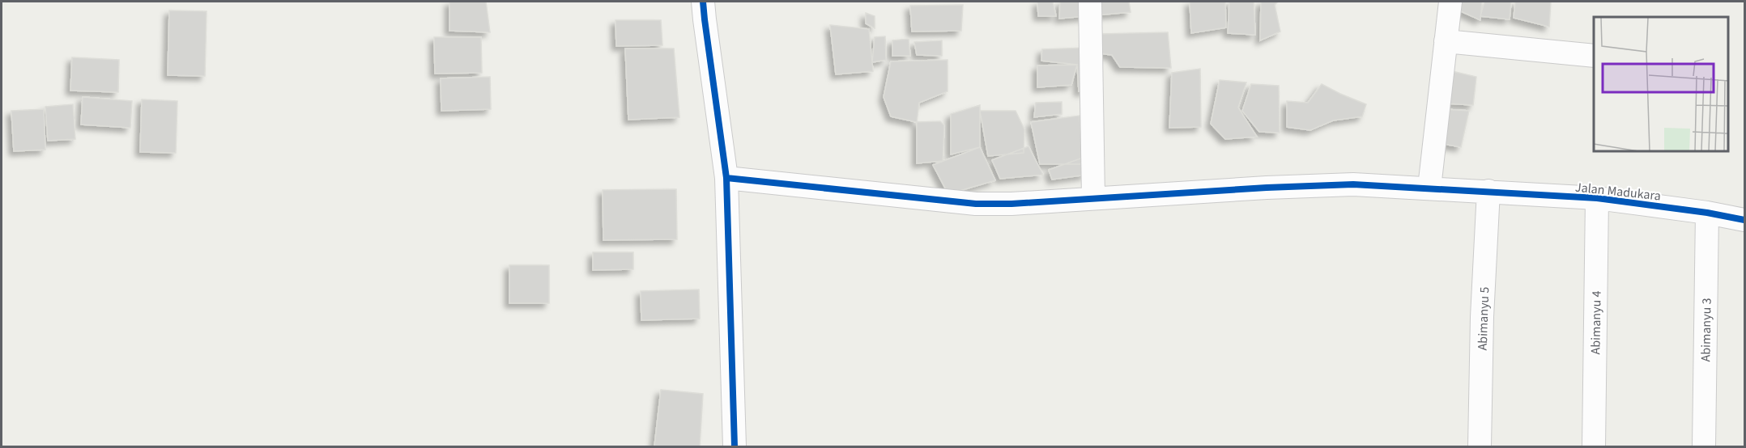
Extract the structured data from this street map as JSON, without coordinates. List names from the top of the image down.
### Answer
{
  "streets": {
    "street": [
      "Jalan Madukara",
      "Abimanyu 5",
      "Abimanyu 4",
      "Abimanyu 3"
    ]
  },
  "crossings": [
    ["Jalan Madukara", "Abimanyu 5"],
    ["Jalan Madukara", "Abimanyu 4"],
    ["Jalan Madukara", "Abimanyu 3"]
  ]
}
